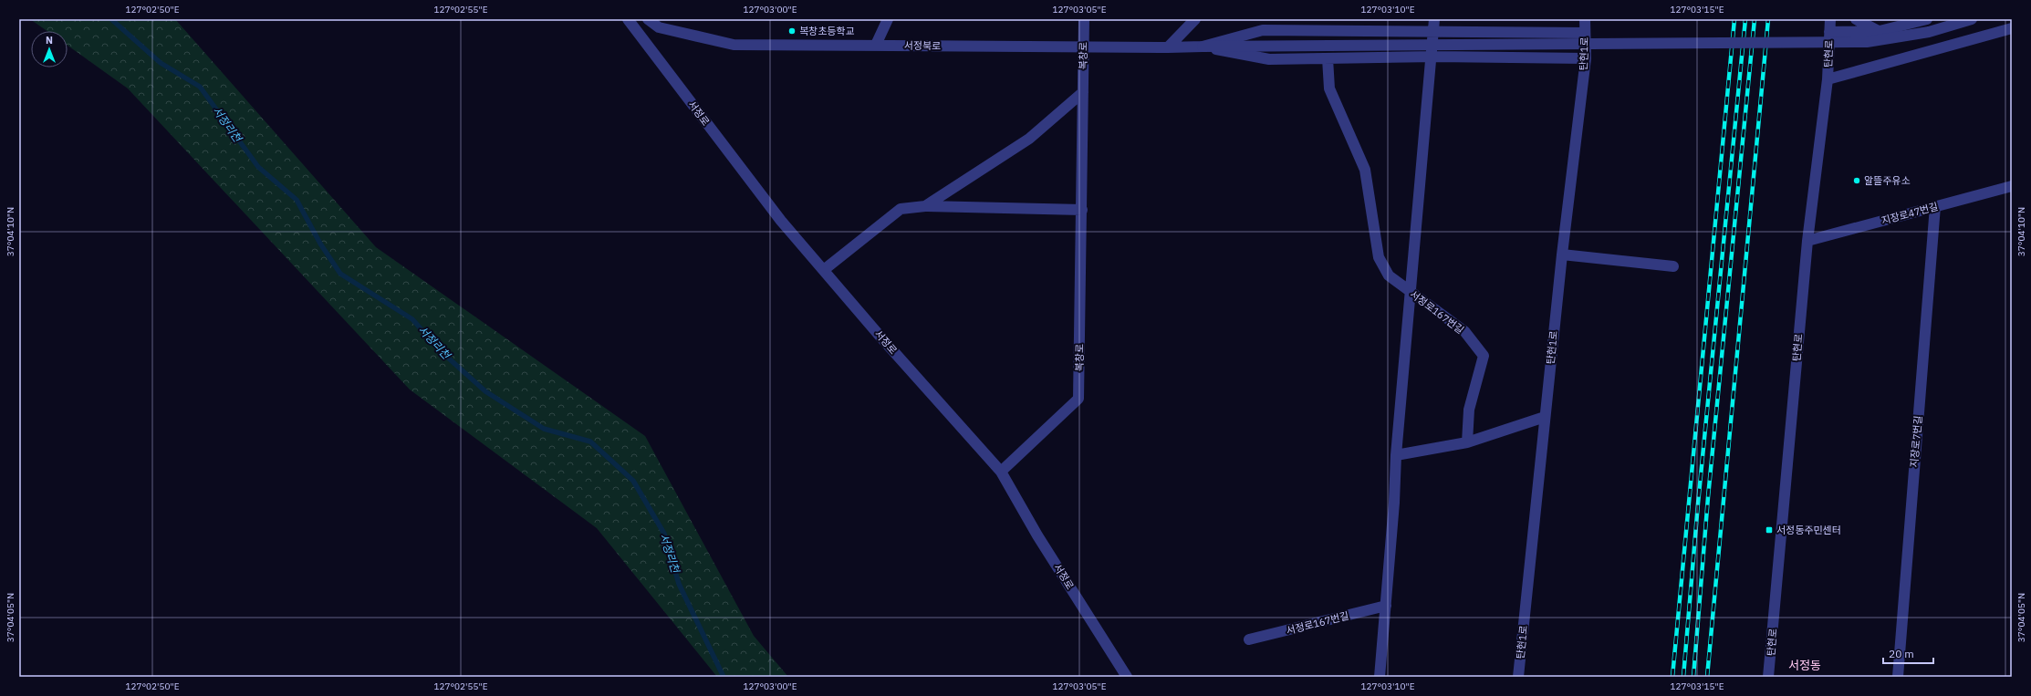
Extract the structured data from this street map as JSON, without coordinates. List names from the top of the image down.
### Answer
{
  "streets": {
    "street": [
      "서정북로",
      "탄현1로",
      "탄현로",
      "복창로",
      "서정로",
      "지장로47번길",
      "서정로167번길",
      "지장로7번길"
    ]
  },
  "crossings": [
    ["서정북로", "복창로"],
    ["탄현로", "지장로47번길"],
    ["복창로", "서정로"],
    ["지장로47번길", "지장로7번길"]
  ],
  "districts": ["서정동"],
  "water": ["서정리천"],
  "places": {
    "other": ["복창초등학교", "알뜰주유소"],
    "transit": ["서정동주민센터"]
  },
  "scale_bar": "20 m",
  "north": "top",
  "coordinates": [
    "127°02'50\"E",
    "127°02'55\"E",
    "127°03'00\"E",
    "127°03'05\"E",
    "127°03'10\"E",
    "127°03'15\"E",
    "37°04'10\"N",
    "37°04'05\"N"
  ]
}
